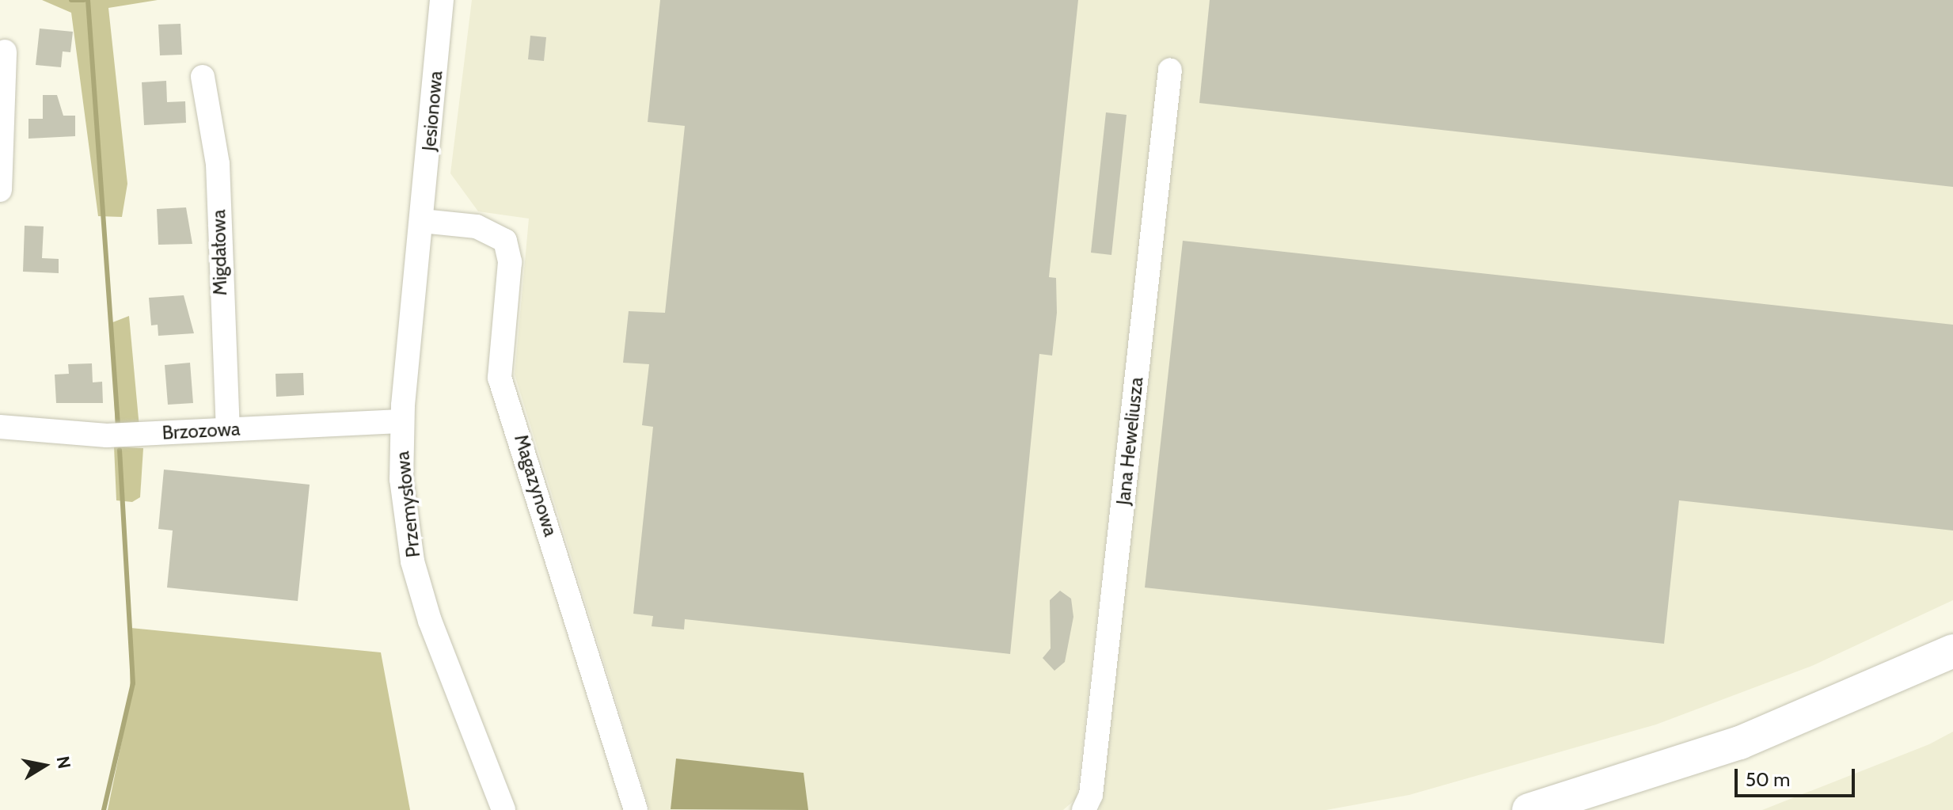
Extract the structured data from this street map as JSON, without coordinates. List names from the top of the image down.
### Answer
{
  "streets": {
    "street": [
      "Jesionowa",
      "Migdałowa",
      "Brzozowa",
      "Jana Heweliusza",
      "Magazynowa",
      "Przemysłowa"
    ]
  },
  "crossings": [
    ["Jesionowa", "Magazynowa"],
    ["Jesionowa", "Przemysłowa"],
    ["Migdałowa", "Brzozowa"],
    ["Brzozowa", "Przemysłowa"],
    ["Magazynowa", "Przemysłowa"]
  ],
  "scale_bar": "50 m",
  "north": "right"
}
